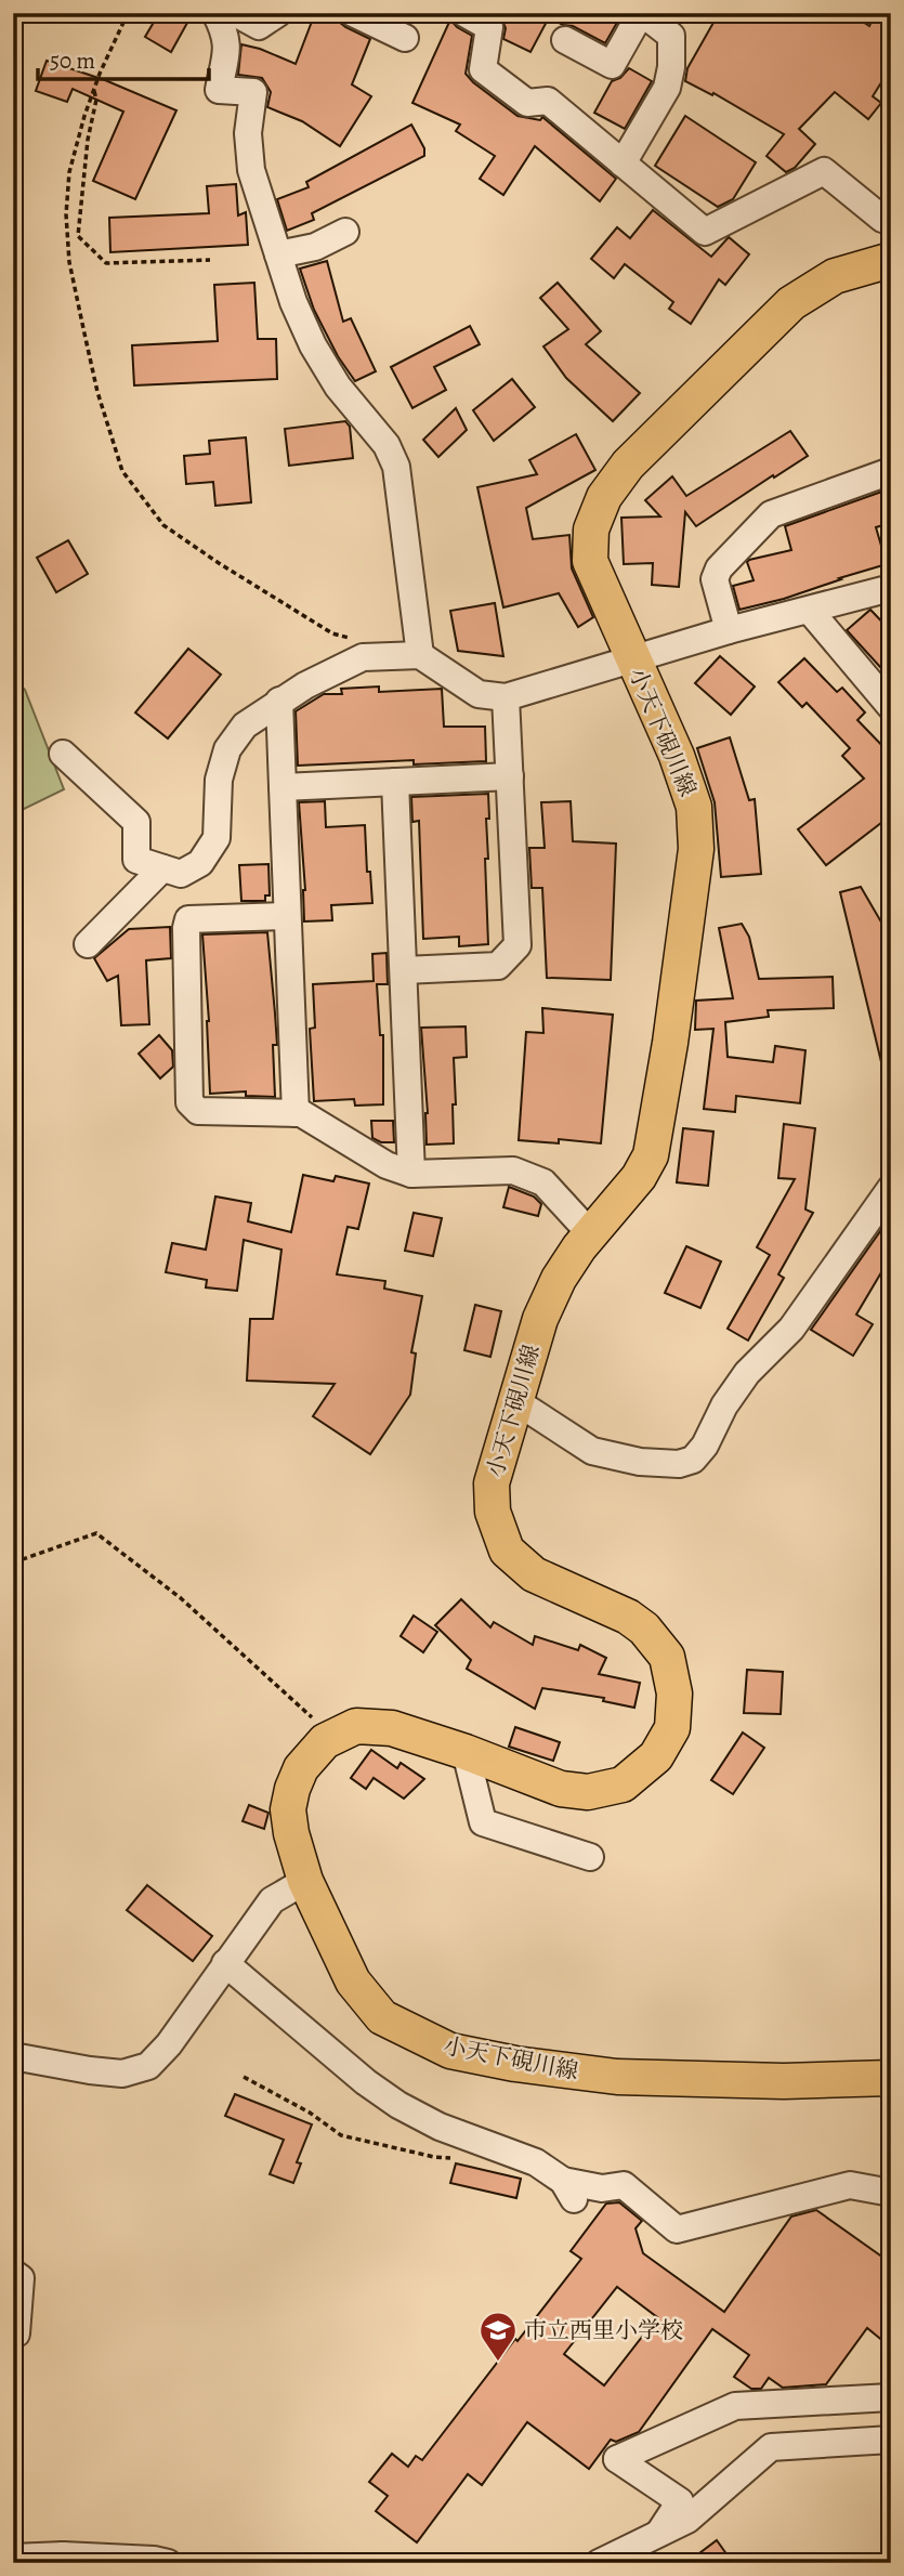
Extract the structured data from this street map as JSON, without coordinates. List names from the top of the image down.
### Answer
{
  "streets": {
    "main road": ["小天下硯川線"]
  },
  "places": {
    "school or university": ["市立西里小学校"]
  },
  "scale_bar": "50 m"
}
